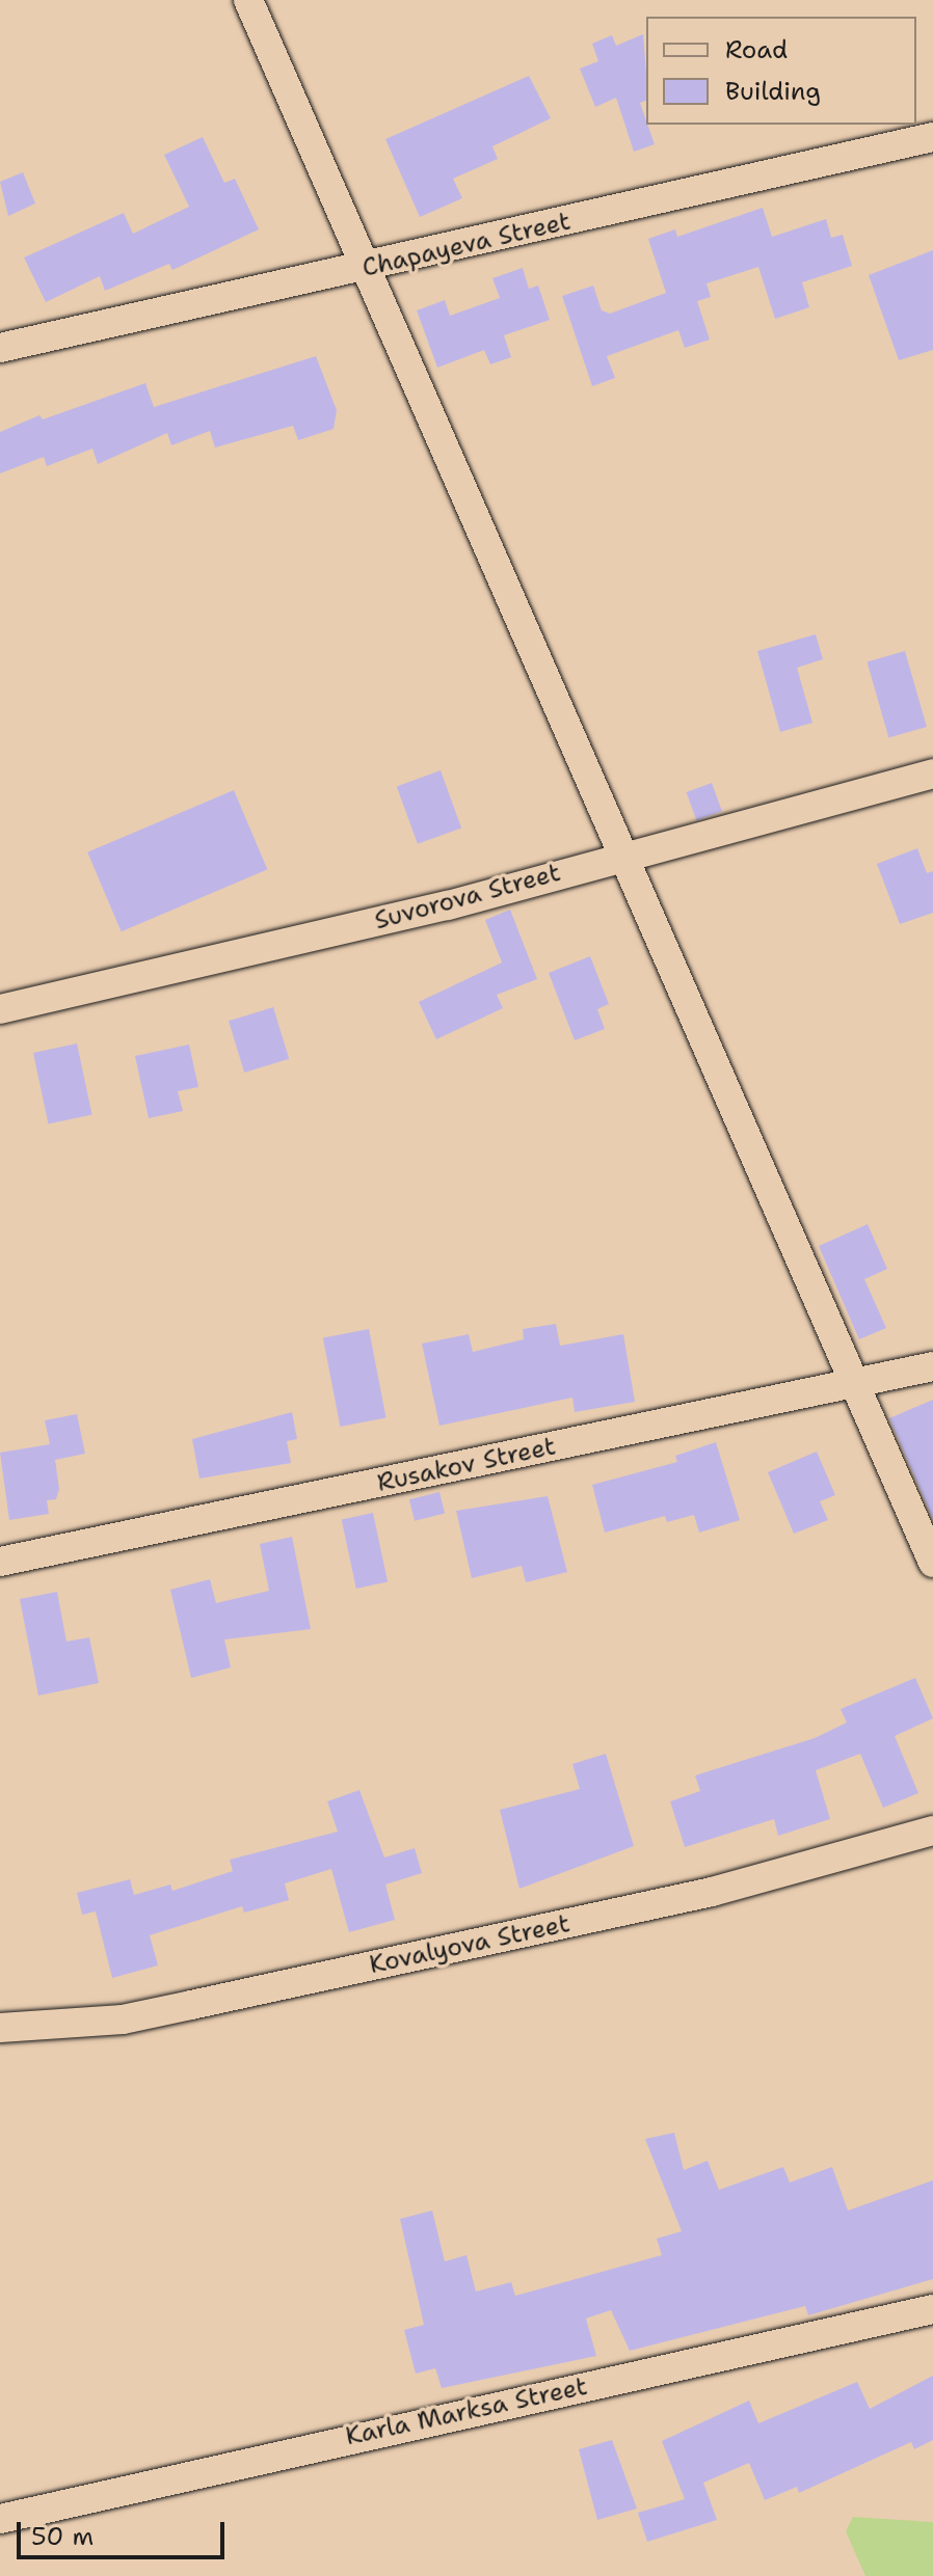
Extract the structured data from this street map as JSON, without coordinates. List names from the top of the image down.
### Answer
{
  "streets": {
    "street": [
      "Chapayeva Street",
      "Suvorova Street",
      "Rusakov Street",
      "Kovalyova Street",
      "Karla Marksa Street"
    ]
  },
  "legend": ["Road", "Building"],
  "scale_bar": "50 m"
}
